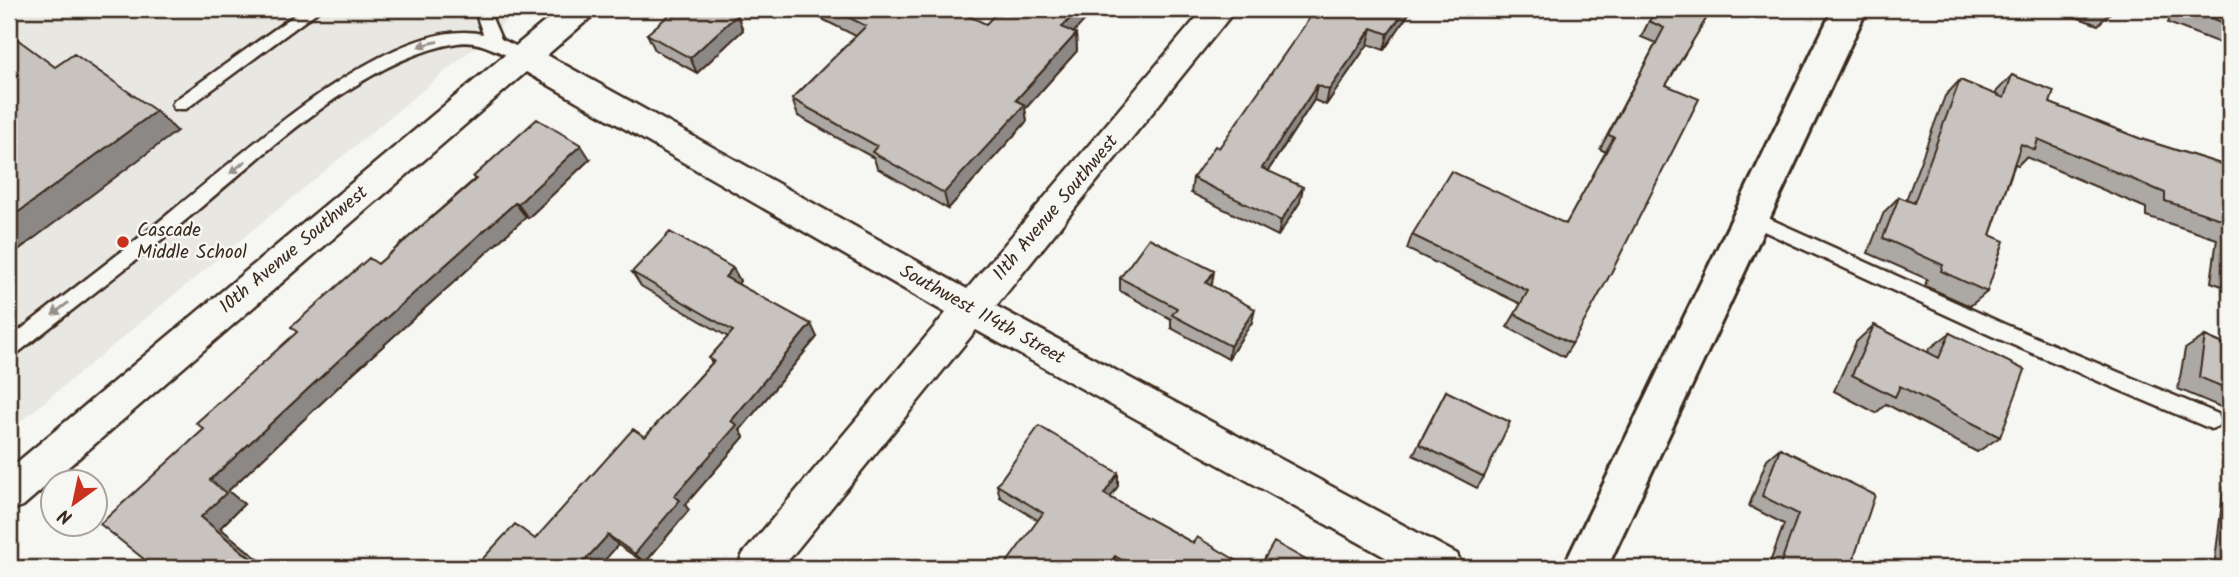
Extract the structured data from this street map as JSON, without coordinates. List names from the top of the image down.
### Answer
{
  "streets": {
    "street": ["11th Avenue Southwest", "10th Avenue Southwest", "Southwest 114th Street"]
  },
  "crossings": [
    ["11th Avenue Southwest", "Southwest 114th Street"],
    ["10th Avenue Southwest", "Southwest 114th Street"]
  ],
  "places": ["Cascade Middle School"],
  "north": "bottom left"
}
